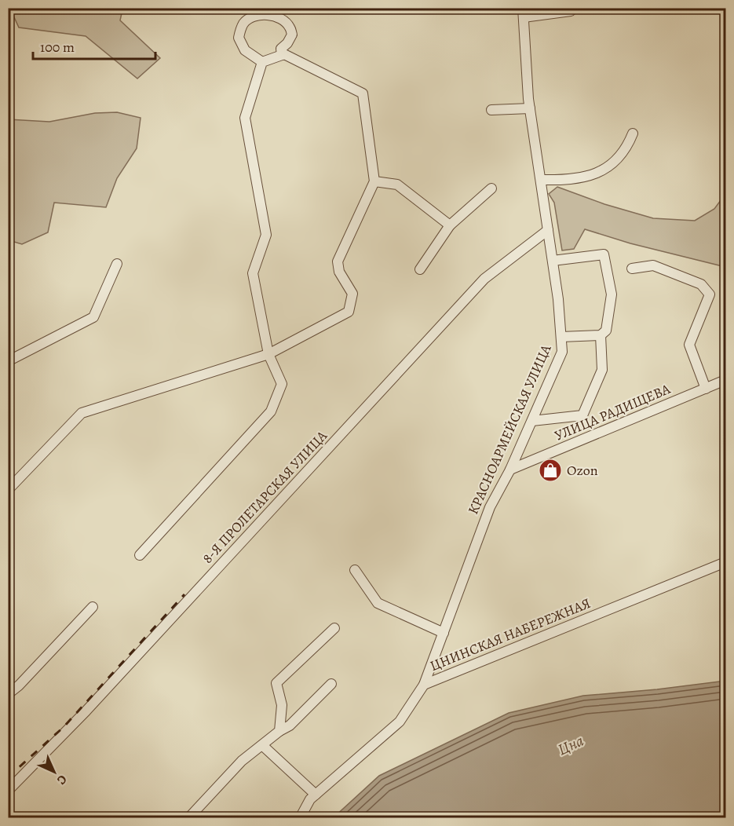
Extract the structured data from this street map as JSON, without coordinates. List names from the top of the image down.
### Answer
{
  "streets": {
    "street": [
      "УЛИЦА РАДИЩЕВА",
      "КРАСНОАРМЕЙСКАЯ УЛИЦА",
      "8-Я ПРОЛЕТАРСКАЯ УЛИЦА",
      "ЦНИНСКАЯ НАБЕРЕЖНАЯ"
    ]
  },
  "crossings": [
    ["УЛИЦА РАДИЩЕВА", "КРАСНОАРМЕЙСКАЯ УЛИЦА"],
    ["КРАСНОАРМЕЙСКАЯ УЛИЦА", "8-Я ПРОЛЕТАРСКАЯ УЛИЦА"],
    ["КРАСНОАРМЕЙСКАЯ УЛИЦА", "ЦНИНСКАЯ НАБЕРЕЖНАЯ"]
  ],
  "water": ["Цна"],
  "places": {
    "shop": ["Ozon"]
  },
  "scale_bar": "100 m",
  "north": "bottom right"
}
